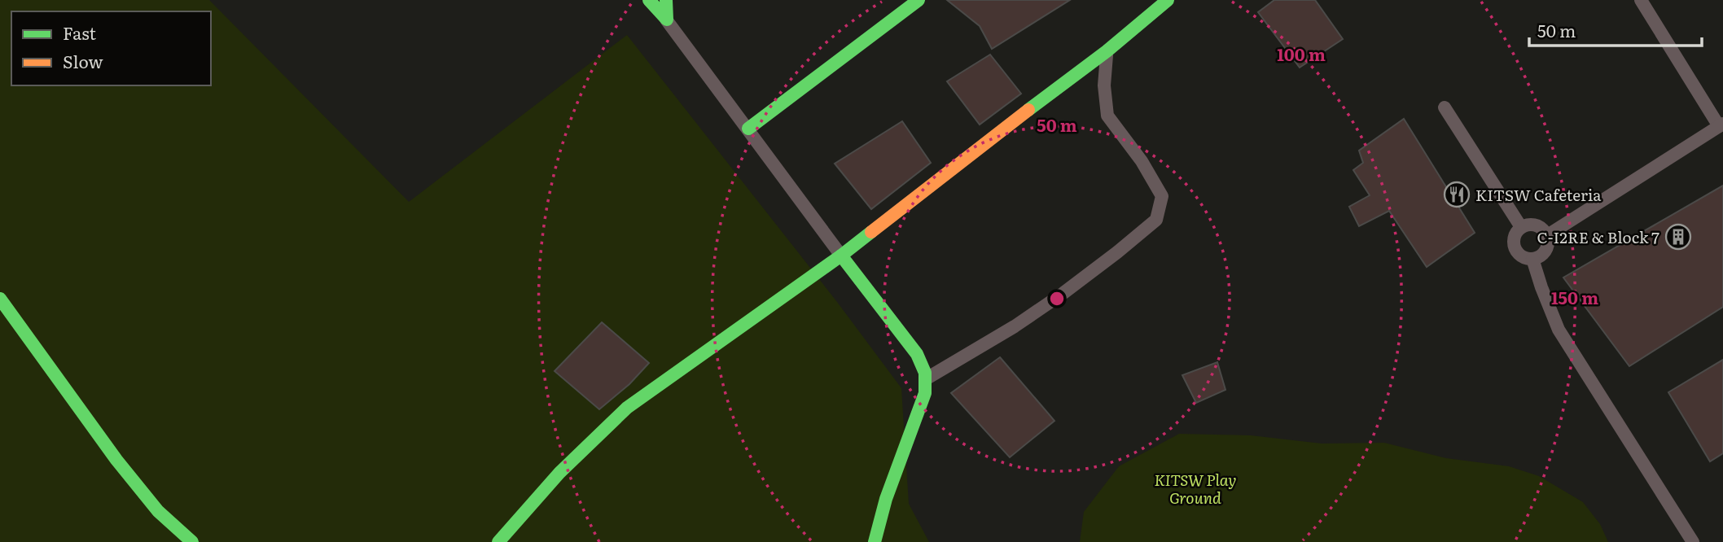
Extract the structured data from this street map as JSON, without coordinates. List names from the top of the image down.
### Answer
{
  "parks": ["KITSW Play Ground"],
  "places": {
    "restaurant": ["KITSW Cafeteria"],
    "building": ["C-I2RE & Block 7"]
  },
  "legend": ["Fast", "Slow"],
  "scale_bar": "50 m",
  "rings": ["100 m", "50 m", "150 m"]
}
